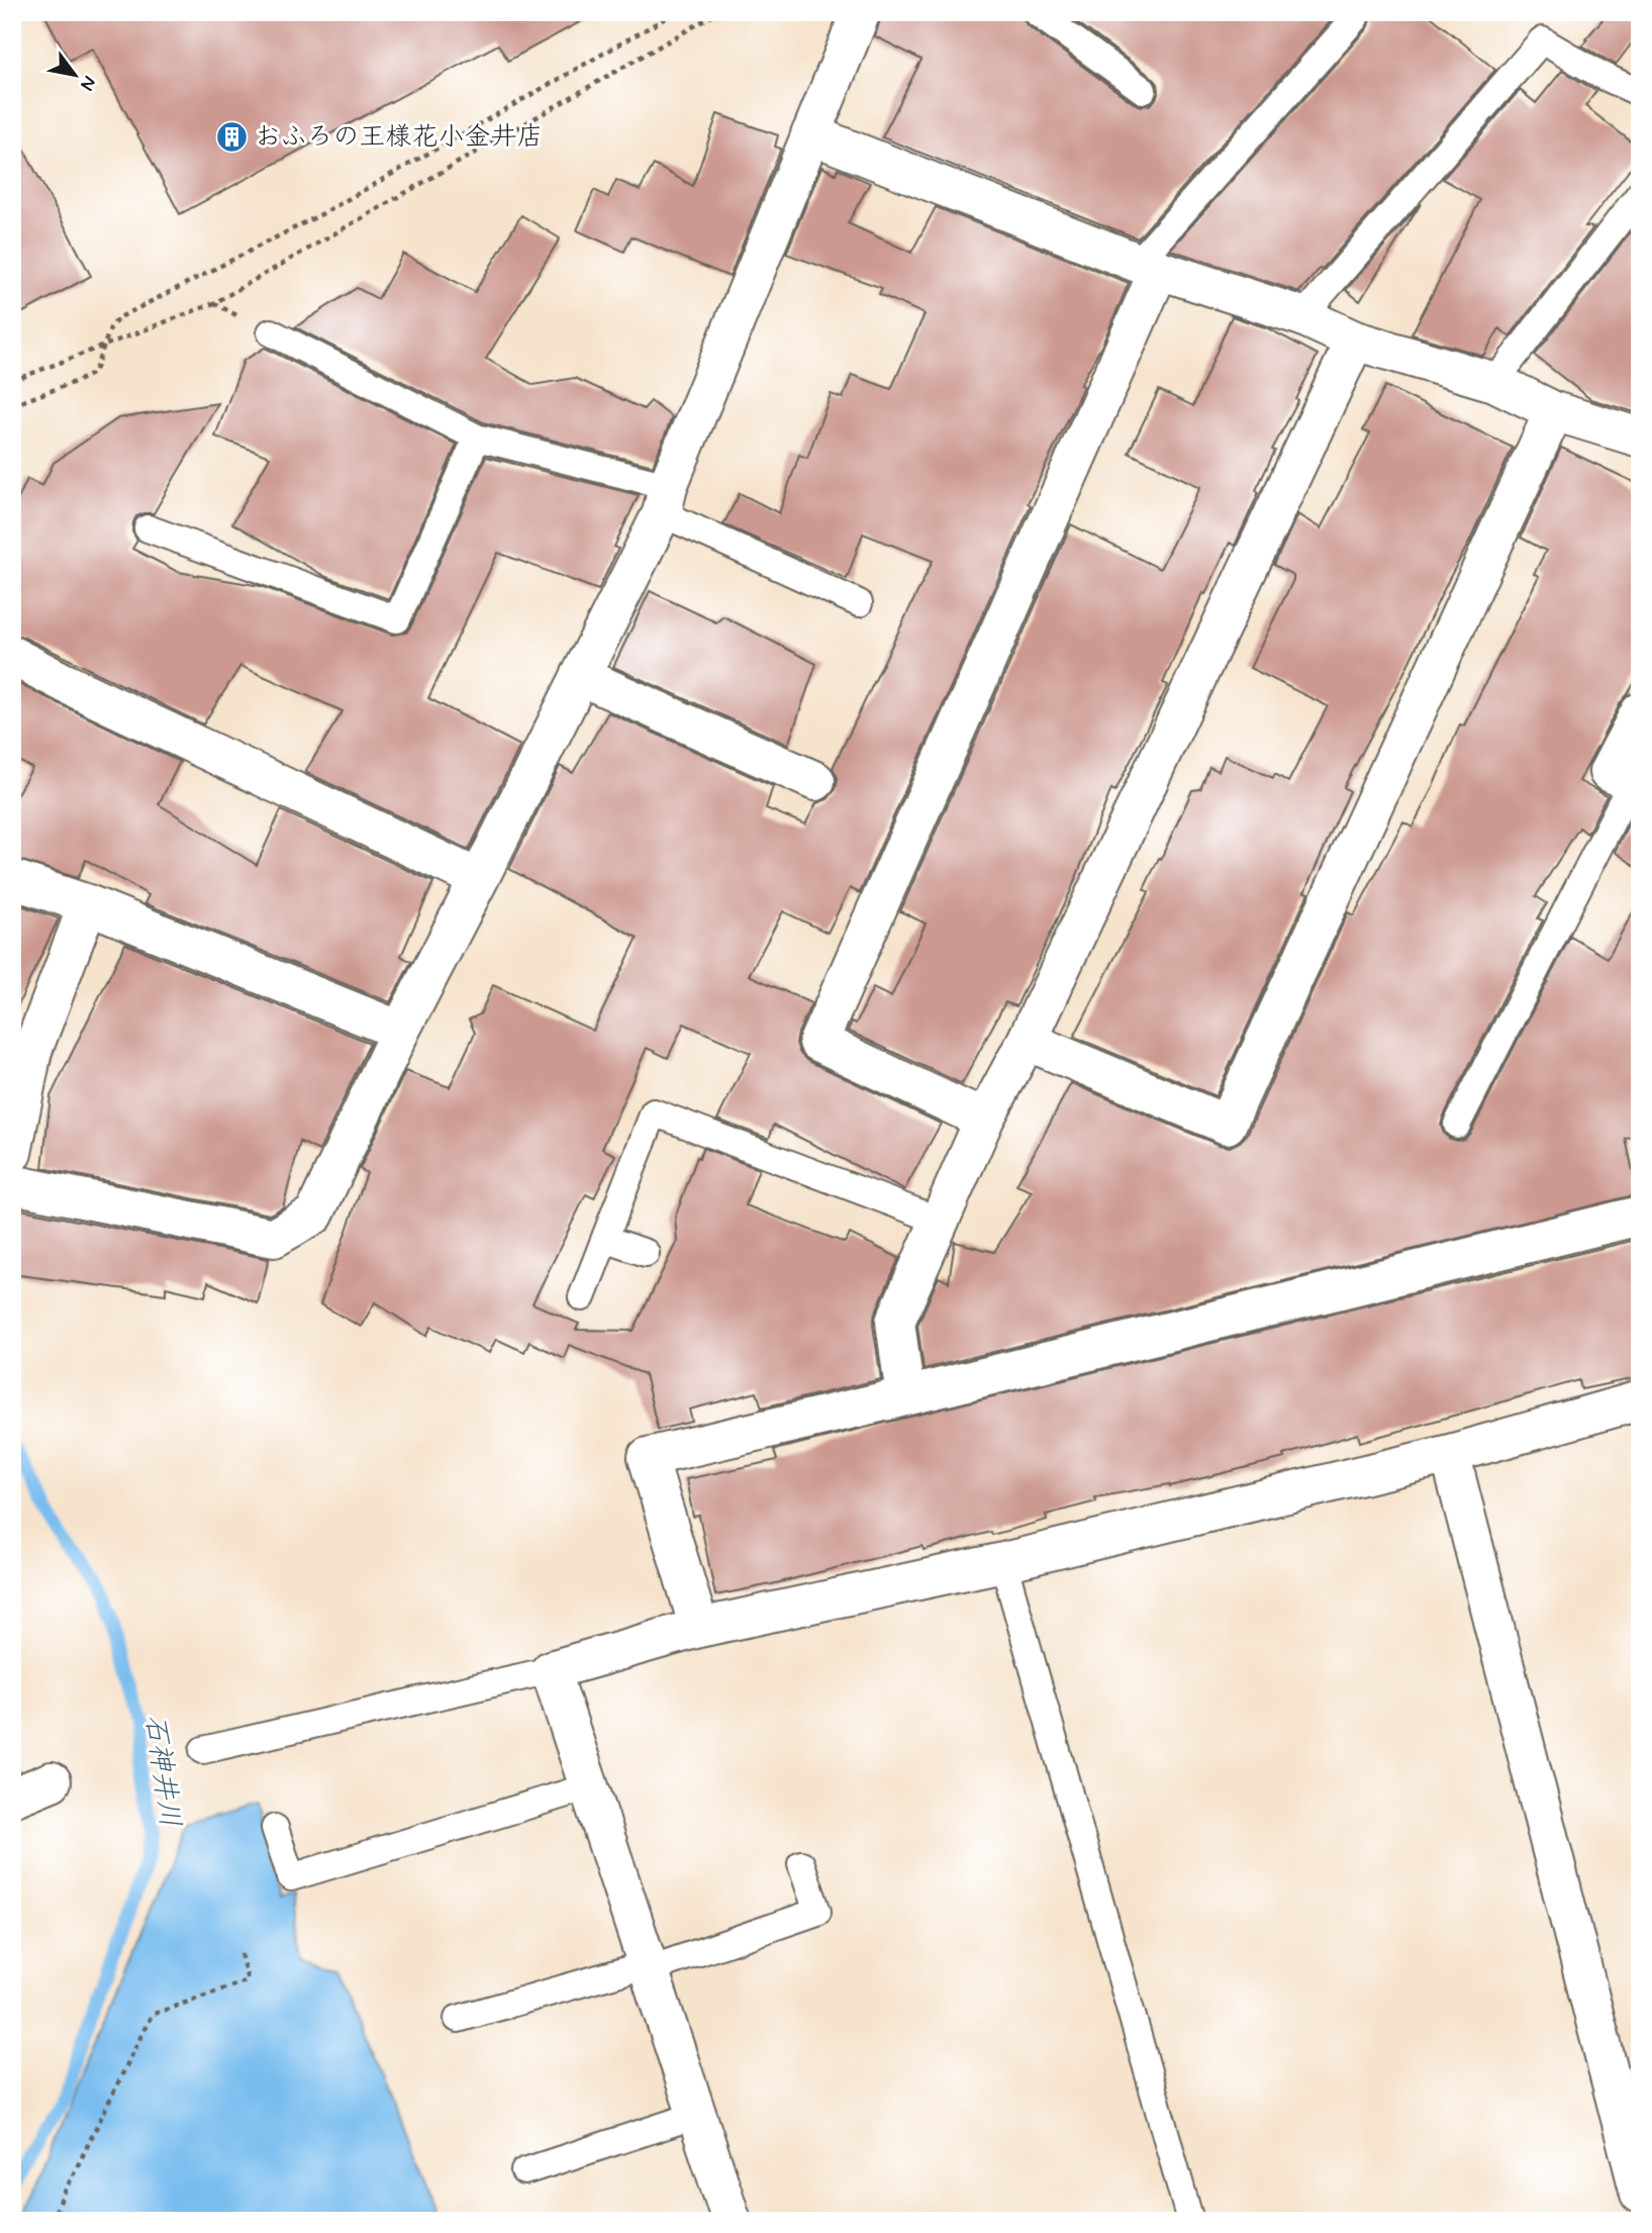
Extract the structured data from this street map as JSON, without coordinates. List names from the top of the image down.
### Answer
{
  "water": ["石神井川"],
  "places": {
    "building": ["おふろの王様花小金井店"]
  },
  "north": "bottom right"
}
